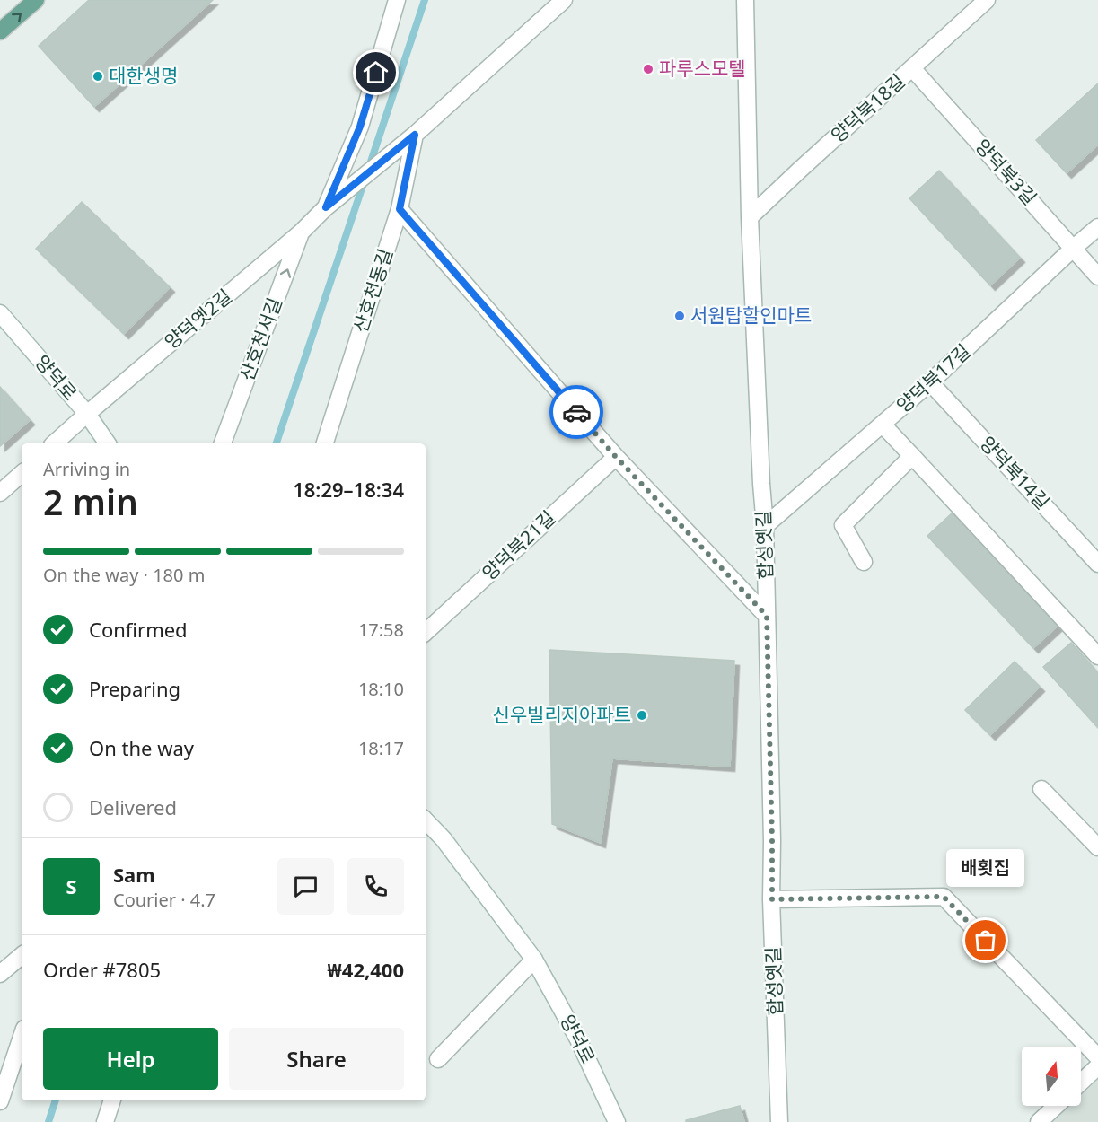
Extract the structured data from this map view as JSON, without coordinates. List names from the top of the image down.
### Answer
{
  "streets": {
    "street": [
      "양덕북18길",
      "양덕북3길",
      "산호천동길",
      "양덕옛2길",
      "산호천서길",
      "양덕로",
      "양덕북17길",
      "양덕북14길",
      "합성옛길",
      "양덕북21길"
    ]
  },
  "crossings": [
    ["양덕북18길", "양덕북3길"],
    ["양덕북18길", "합성옛길"],
    ["양덕북3길", "양덕북17길"],
    ["산호천동길", "양덕옛2길"],
    ["양덕옛2길", "산호천서길"],
    ["양덕옛2길", "양덕로"],
    ["양덕북17길", "양덕북14길"],
    ["양덕북17길", "합성옛길"]
  ],
  "one_way": ["산호천서길"],
  "places": [
    "파루스모텔",
    "대한생명",
    "서원탑할인마트",
    "신우빌리지아파트",
    "배횟집"
  ],
  "north": "top",
  "page": {
    "heading": ["2 min", "Arriving in", "18:29–18:34"],
    "panel": [
      "Sam",
      "Courier · 4.7",
      "Order #7805",
      "₩42,400"
    ],
    "bar": "On the way · 180 m",
    "list": [
      ["Confirmed", "17:58"],
      ["Preparing", "18:10"],
      ["On the way", "18:17"],
      "Delivered"
    ],
    "bubble": "배횟집",
    "round": "S",
    "buttons": ["Help", "Share"]
  }
}
